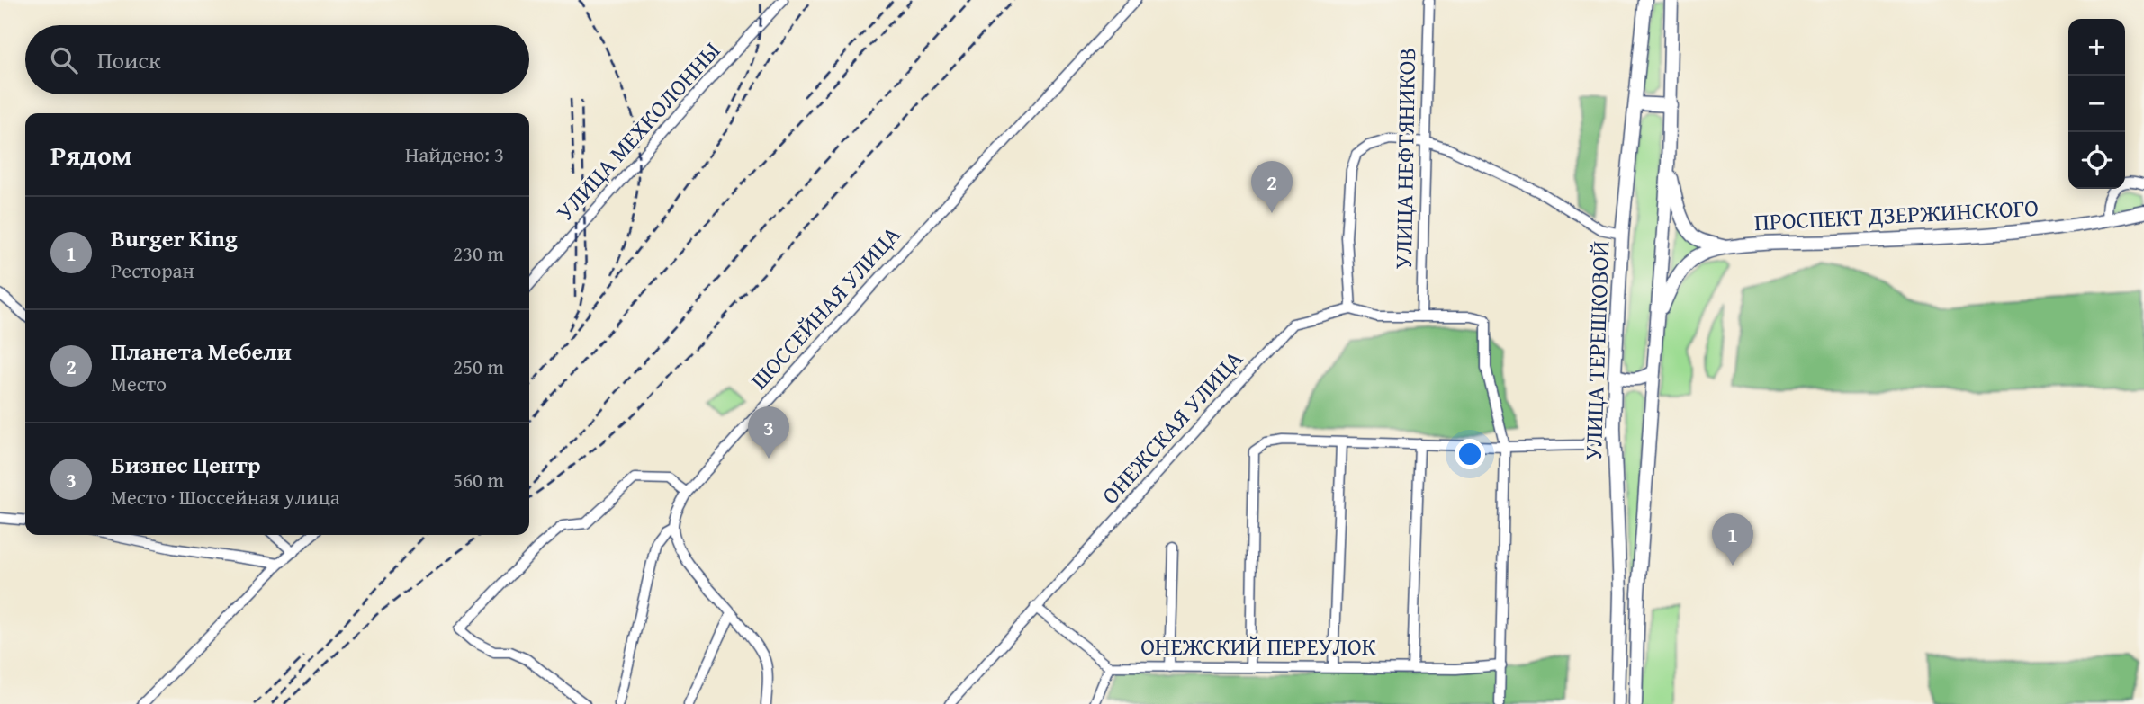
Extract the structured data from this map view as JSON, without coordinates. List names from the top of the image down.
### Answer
{
  "streets": {
    "main road": ["ПРОСПЕКТ ДЗЕРЖИНСКОГО", "УЛИЦА ТЕРЕШКОВОЙ"],
    "street": [
      "УЛИЦА МЕХКОЛОННЫ",
      "УЛИЦА НЕФТЯНИКОВ",
      "ШОССЕЙНАЯ УЛИЦА",
      "ОНЕЖСКАЯ УЛИЦА",
      "ОНЕЖСКИЙ ПЕРЕУЛОК"
    ]
  },
  "crossings": [
    ["УЛИЦА НЕФТЯНИКОВ", "ОНЕЖСКАЯ УЛИЦА"],
    ["ОНЕЖСКАЯ УЛИЦА", "ОНЕЖСКИЙ ПЕРЕУЛОК"]
  ],
  "page": {
    "map_buttons": ["+", "−"],
    "search": "Поиск",
    "heading": ["Рядом", "Найдено: 3"],
    "pins": ["2", "3", "1"],
    "list": [
      {
        "mark": "1",
        "name": "Burger King",
        "note": "Ресторан",
        "value": "230 m"
      },
      {
        "mark": "2",
        "name": "Планета Мебели",
        "note": "Место",
        "value": "250 m"
      },
      {
        "mark": "3",
        "name": "Бизнес Центр",
        "note": "Место · Шоссейная улица",
        "value": "560 m"
      }
    ]
  }
}
